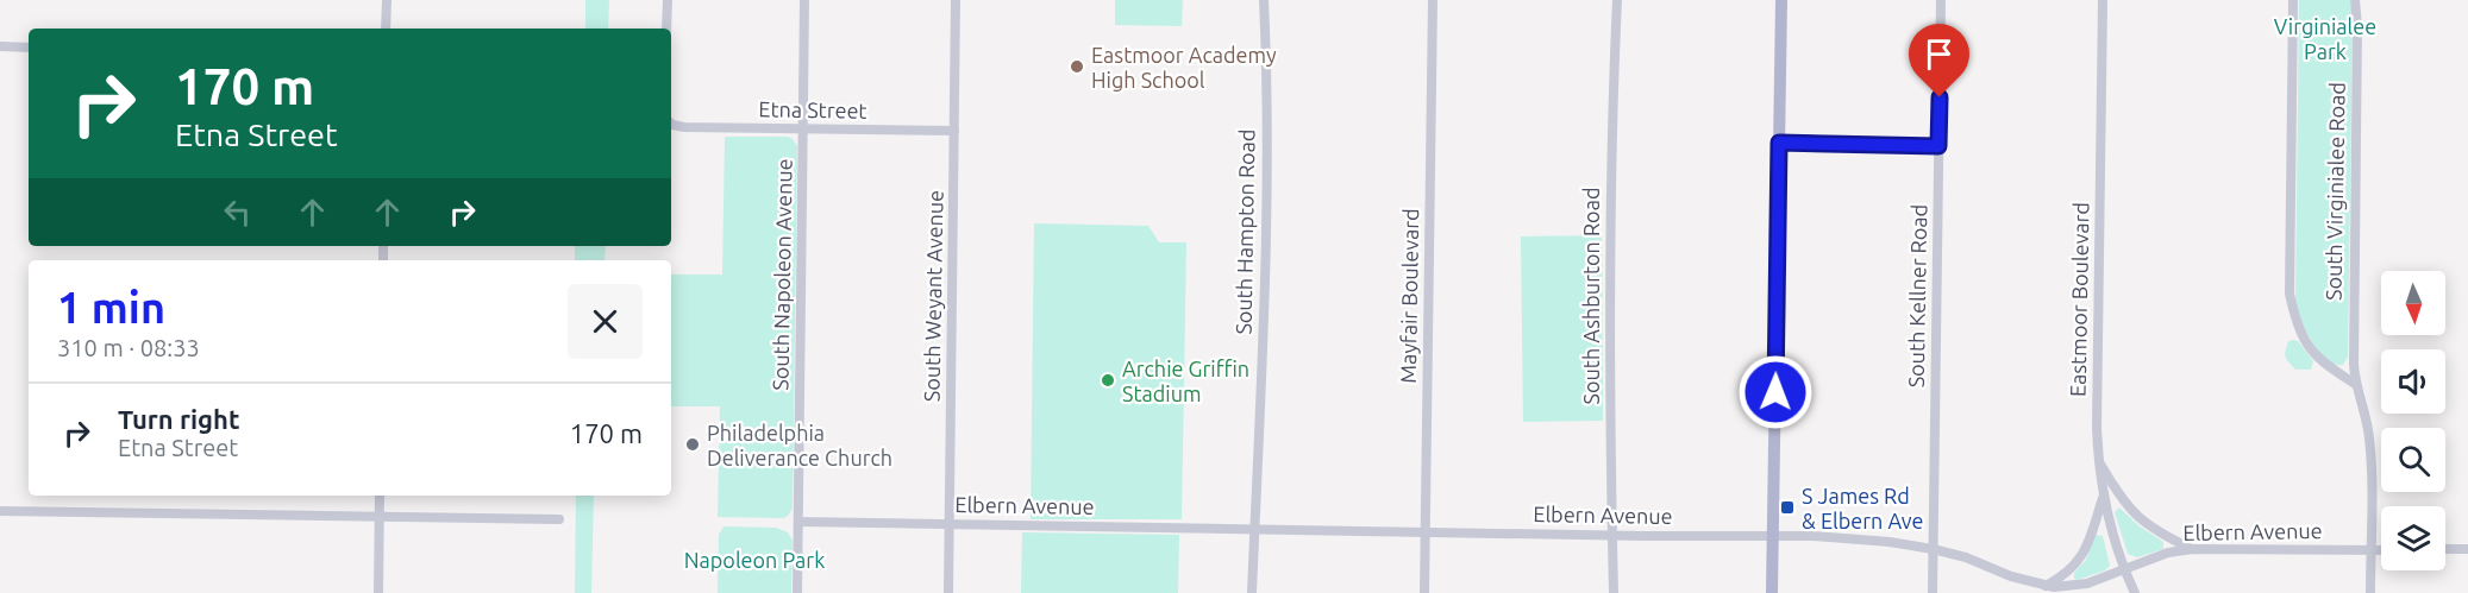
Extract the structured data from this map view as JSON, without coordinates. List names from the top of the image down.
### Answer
{
  "streets": {
    "street": [
      "Etna Street",
      "South Virginialee Road",
      "South Hampton Road",
      "South Napoleon Avenue",
      "South Weyant Avenue",
      "Mayfair Boulevard",
      "South Ashburton Road",
      "South Kellner Road",
      "Eastmoor Boulevard",
      "Elbern Avenue"
    ]
  },
  "crossings": [
    ["Etna Street", "South Napoleon Avenue"],
    ["Etna Street", "South Weyant Avenue"],
    ["South Virginialee Road", "Elbern Avenue"],
    ["South Hampton Road", "Elbern Avenue"],
    ["South Napoleon Avenue", "Elbern Avenue"],
    ["South Weyant Avenue", "Elbern Avenue"],
    ["Mayfair Boulevard", "Elbern Avenue"],
    ["South Ashburton Road", "Elbern Avenue"],
    ["South Kellner Road", "Elbern Avenue"],
    ["Eastmoor Boulevard", "Elbern Avenue"]
  ],
  "parks": ["Virginialee Park", "Napoleon Park"],
  "places": {
    "other": ["Eastmoor Academy High School", "Archie Griffin Stadium", "Philadelphia Deliverance Church"],
    "transit": ["S James Rd & Elbern Ave"]
  },
  "north": "bottom",
  "page": {
    "turn": ["170 m", "Etna Street"],
    "heading": ["1 min", "310 m · 08:33"],
    "list": [
      {
        "name": "Turn right",
        "note": "Etna Street",
        "value": "170 m"
      }
    ]
  }
}
